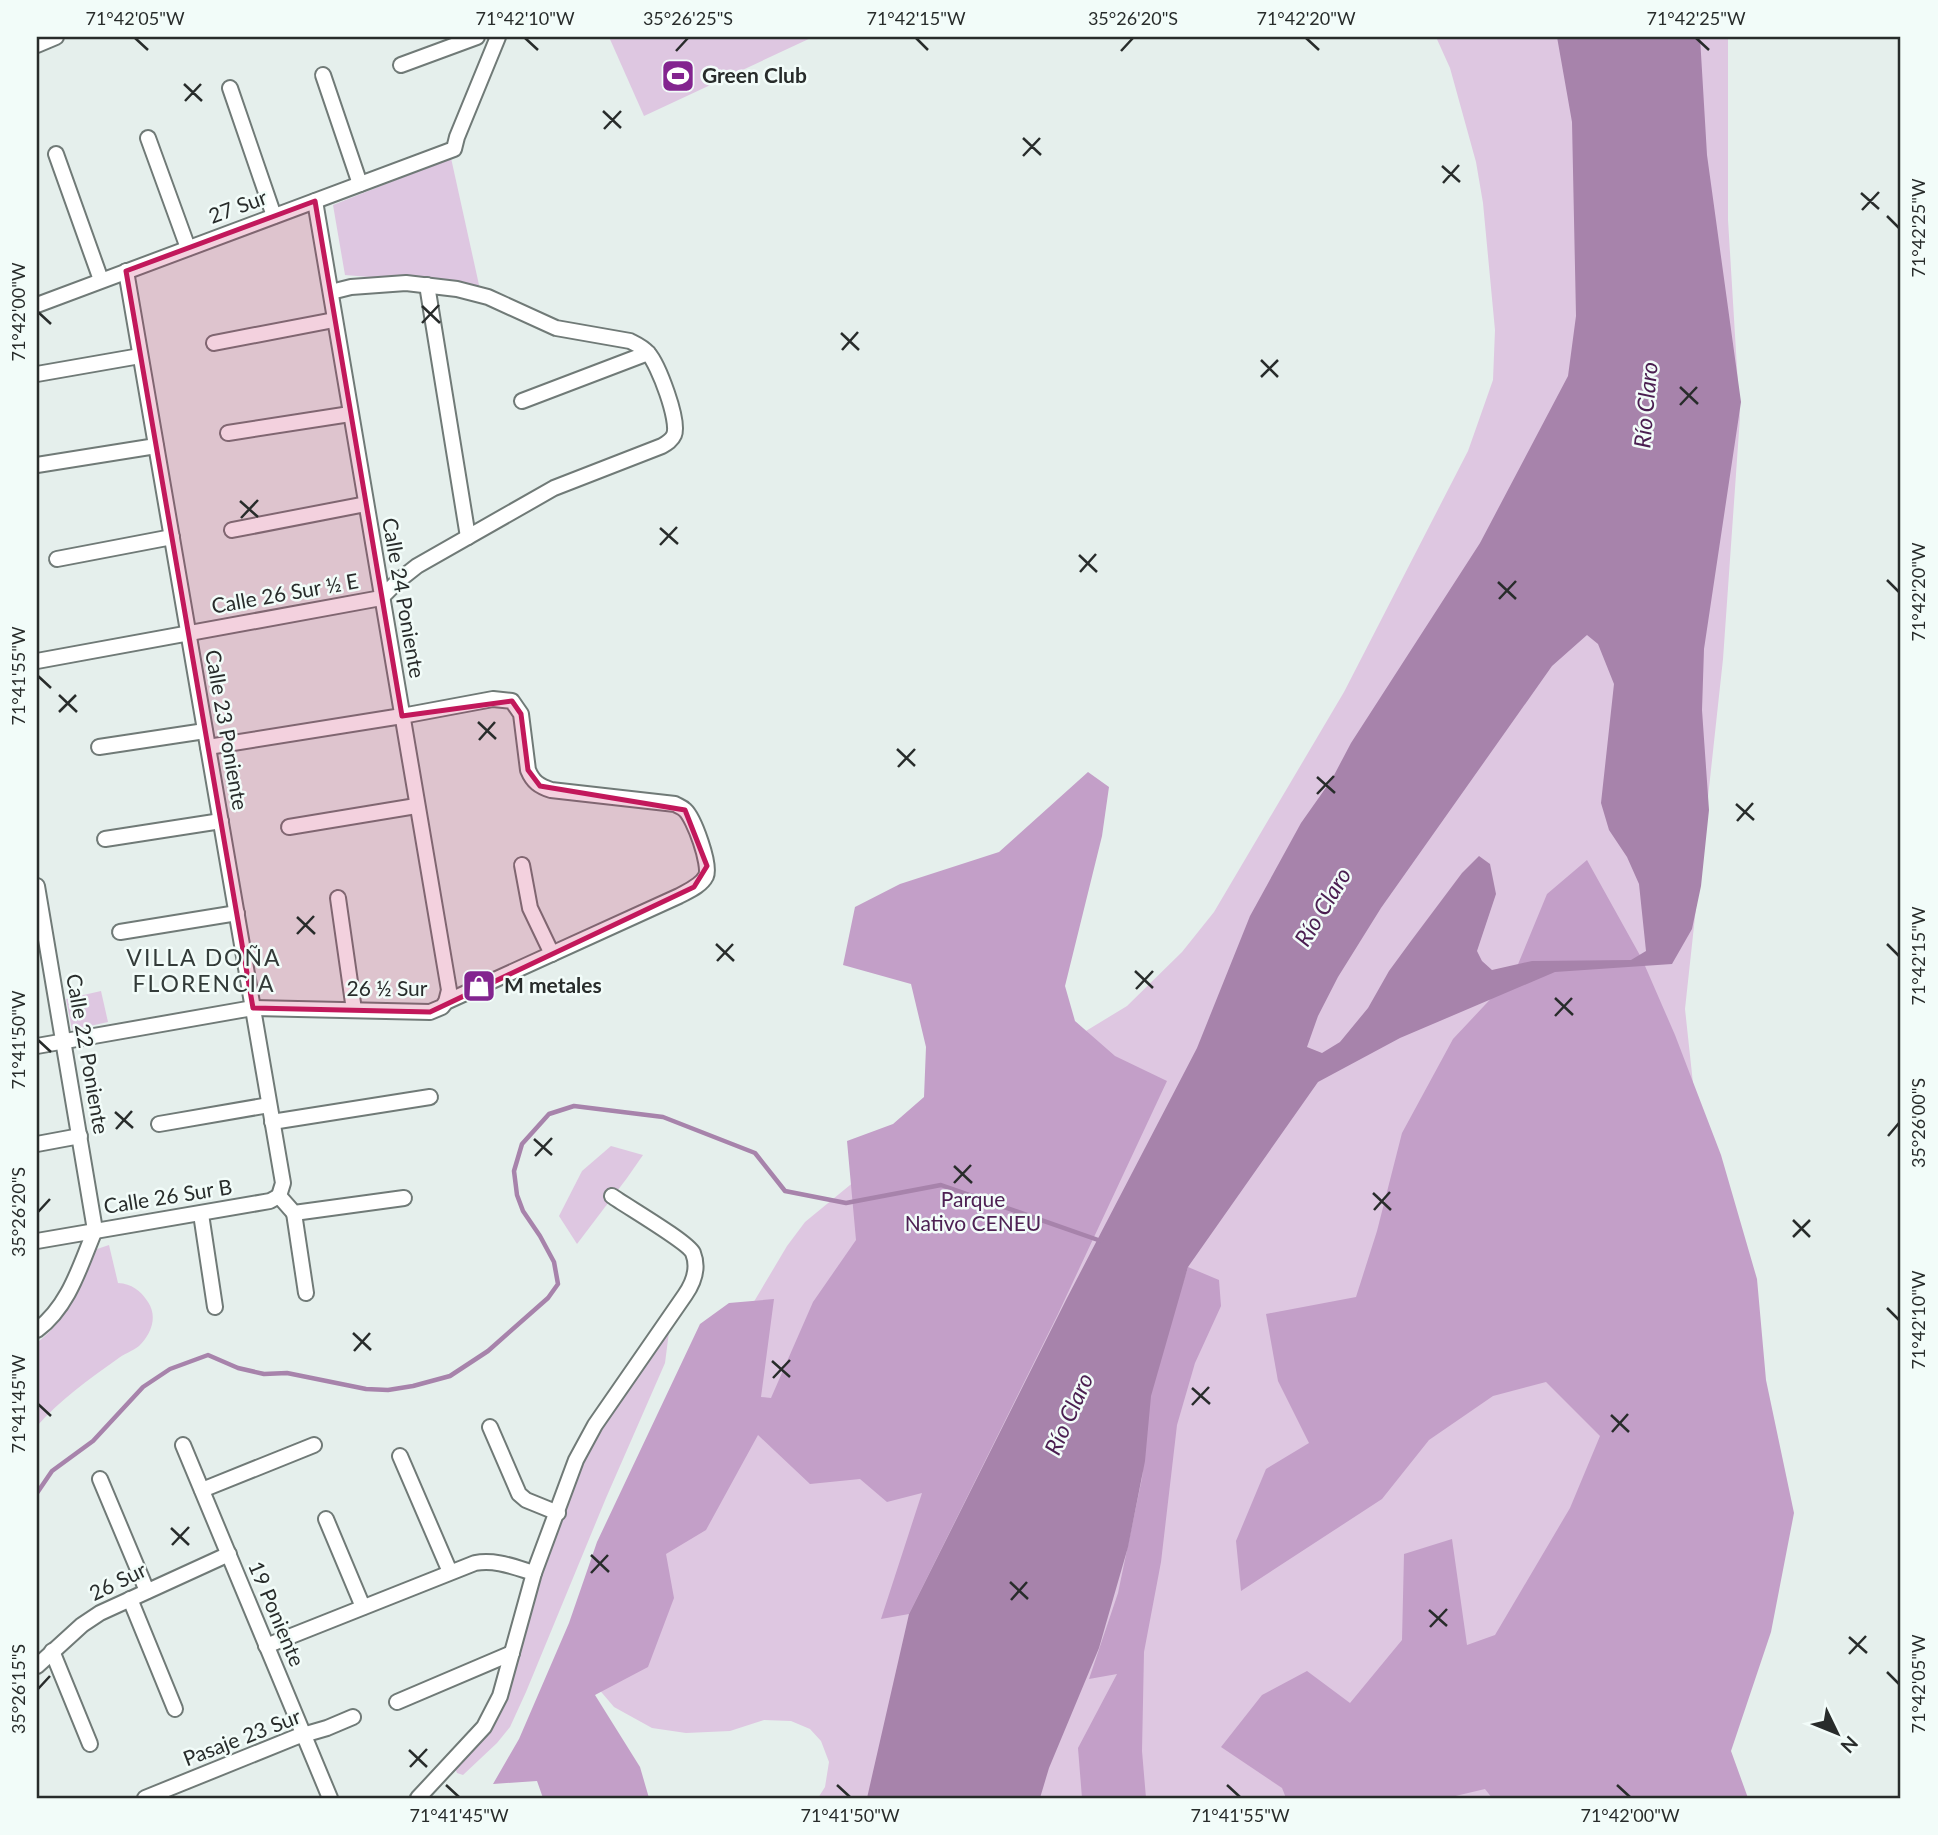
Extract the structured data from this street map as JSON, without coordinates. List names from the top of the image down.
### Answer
{
  "streets": {
    "street": [
      "27 Sur",
      "Calle 26 Sur ½ E",
      "Calle 24 Poniente",
      "Calle 23 Poniente",
      "26 ½ Sur",
      "Calle 22 Poniente",
      "Calle 26 Sur B",
      "26 Sur",
      "19 Poniente",
      "Pasaje 23 Sur"
    ]
  },
  "crossings": [
    ["27 Sur", "Calle 24 Poniente"],
    ["27 Sur", "Calle 23 Poniente"],
    ["Calle 26 Sur ½ E", "Calle 24 Poniente"],
    ["Calle 26 Sur ½ E", "Calle 23 Poniente"],
    ["Calle 24 Poniente", "26 ½ Sur"],
    ["Calle 23 Poniente", "26 ½ Sur"],
    ["Calle 23 Poniente", "Calle 26 Sur B"],
    ["26 ½ Sur", "Calle 22 Poniente"],
    ["Calle 22 Poniente", "Calle 26 Sur B"],
    ["26 Sur", "19 Poniente"],
    ["19 Poniente", "Pasaje 23 Sur"]
  ],
  "districts": ["VILLA DOÑA FLORENCIA"],
  "water": ["Río Claro"],
  "parks": ["Parque Nativo CENEU"],
  "places": {
    "sports": ["Green Club"],
    "shop": ["M metales"]
  },
  "north": "bottom right",
  "coordinates": [
    "71°42'05\"W",
    "71°42'10\"W",
    "35°26'25\"S",
    "71°42'15\"W",
    "35°26'20\"S",
    "71°42'20\"W",
    "71°42'25\"W",
    "71°42'00\"W",
    "71°41'55\"W",
    "71°41'50\"W",
    "35°26'00\"S",
    "71°41'45\"W",
    "35°26'15\"S"
  ]
}
